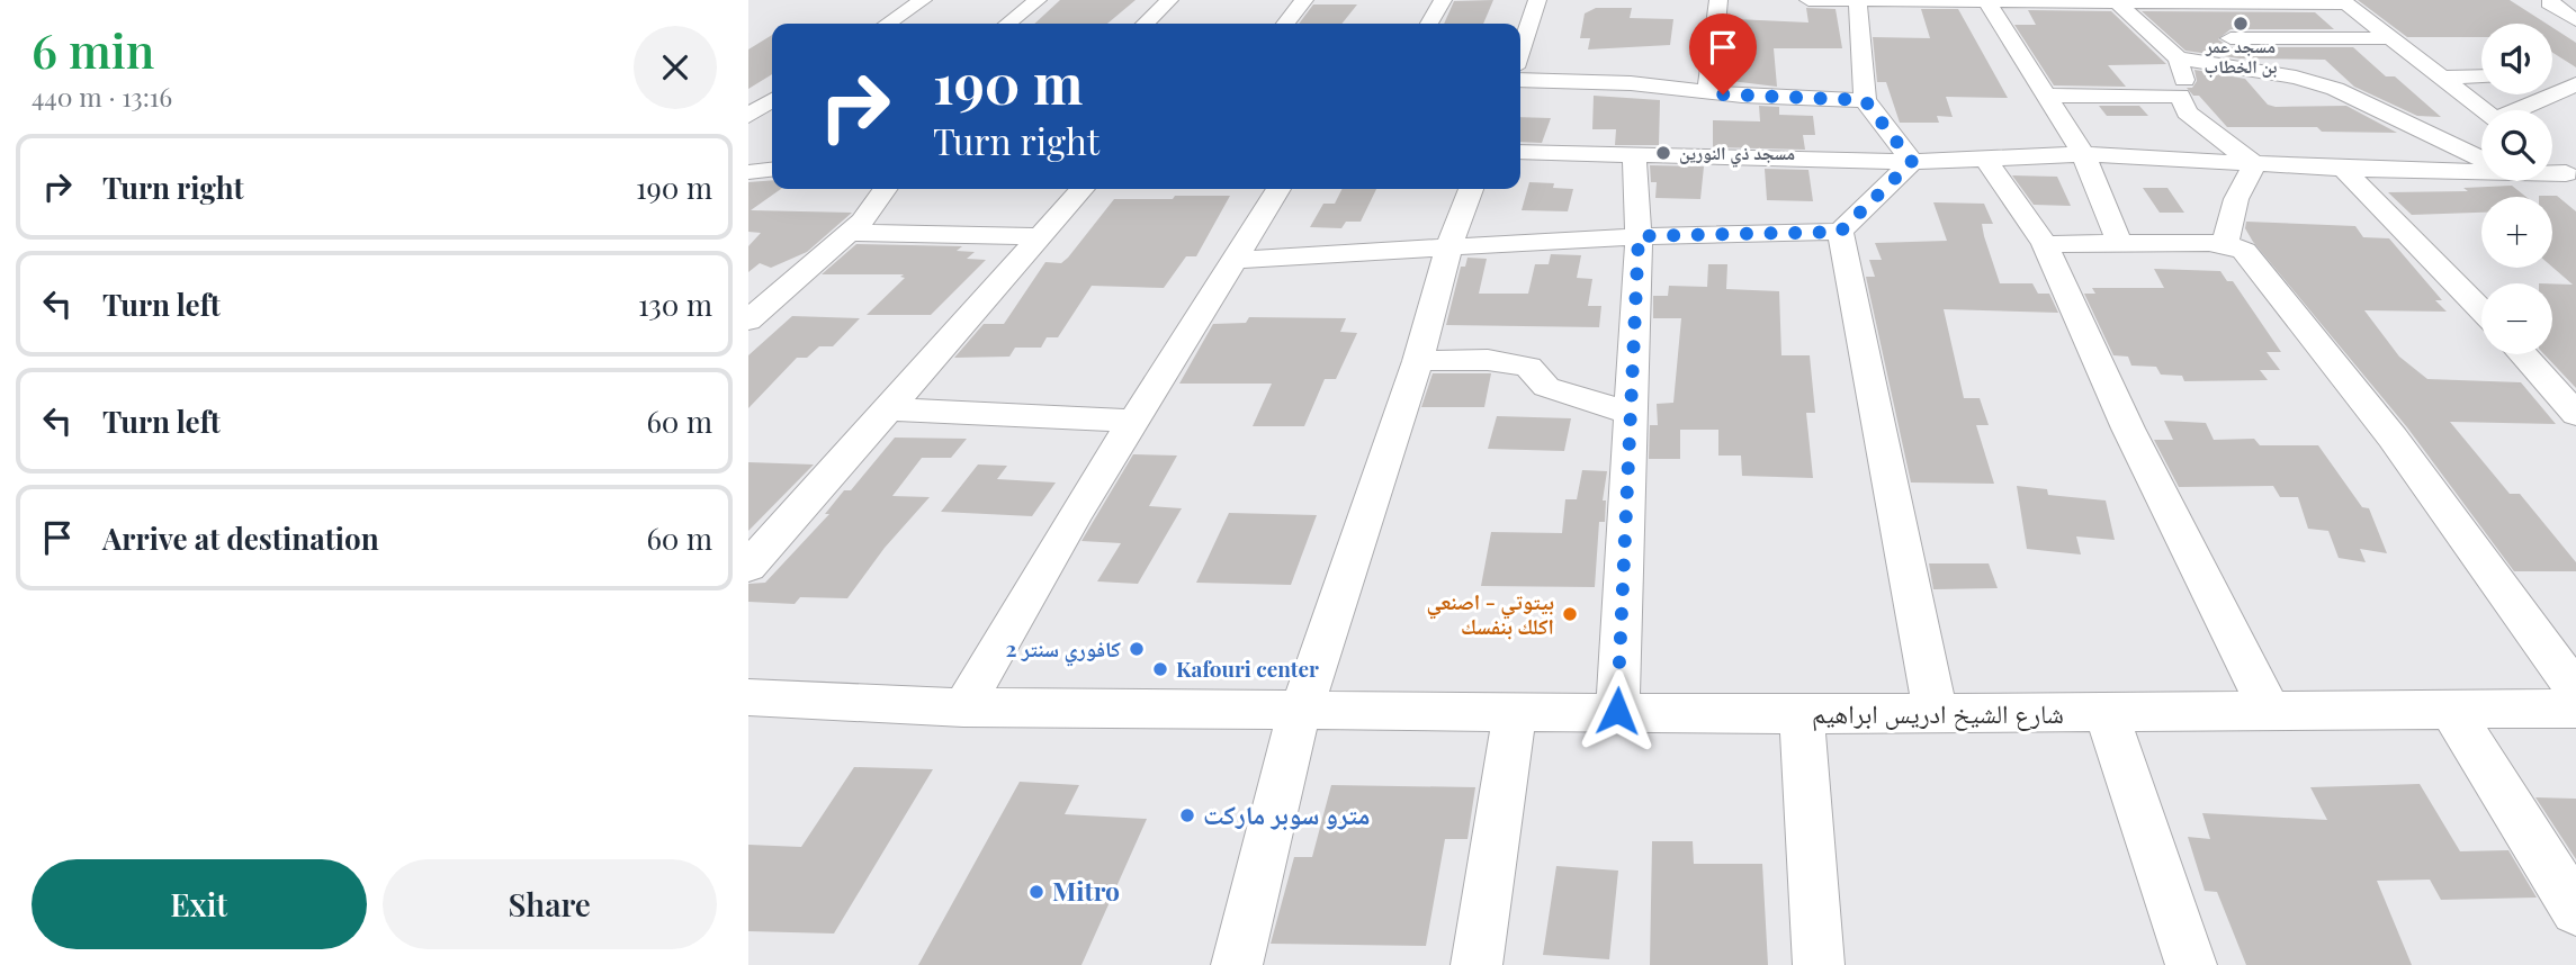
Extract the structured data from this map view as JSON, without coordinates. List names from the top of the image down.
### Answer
{
  "streets": {
    "street": ["شارع الشيخ ادريس ابراهيم"]
  },
  "places": [
    "مسجد عمر بن الخطاب",
    "مسجد ذي النورين",
    "بيتوتي - اصنعي اكلك بنفسك",
    "كافوري سنتر 2",
    "Kafouri center",
    "مترو سوبر ماركت",
    "Mitro"
  ],
  "page": {
    "heading": ["6 min", "440 m · 13:16"],
    "map_buttons": ["+", "−"],
    "turn": ["190 m", "Turn right"],
    "list": [
      {
        "name": "Turn right",
        "value": "190 m"
      },
      {
        "name": "Turn left",
        "value": "130 m"
      },
      {
        "name": "Turn left",
        "value": "60 m"
      },
      {
        "name": "Arrive at destination",
        "value": "60 m"
      }
    ],
    "buttons": ["Exit", "Share"]
  }
}
